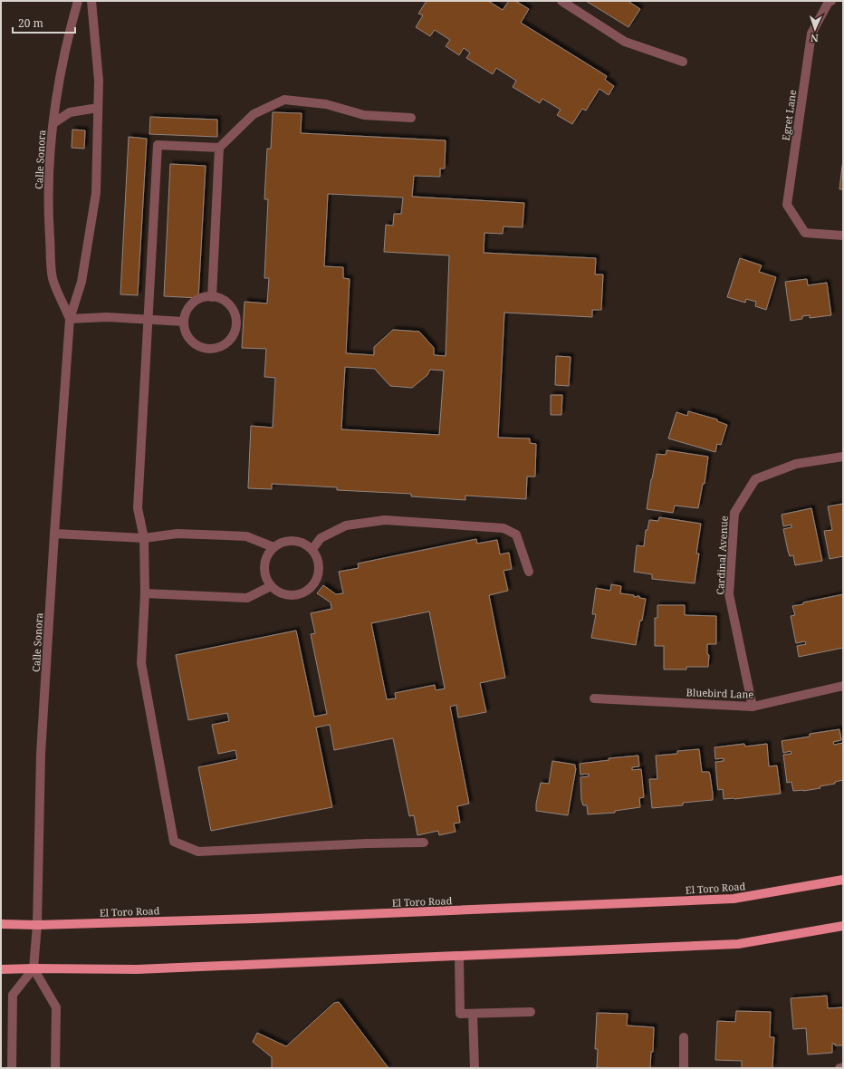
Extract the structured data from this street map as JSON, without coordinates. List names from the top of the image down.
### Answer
{
  "streets": {
    "main road": ["El Toro Road"],
    "street": [
      "Egret Lane",
      "Calle Sonora",
      "Cardinal Avenue",
      "Bluebird Lane"
    ]
  },
  "crossings": [
    ["Calle Sonora", "El Toro Road"],
    ["Cardinal Avenue", "Bluebird Lane"]
  ],
  "scale_bar": "20 m",
  "north": "bottom"
}
